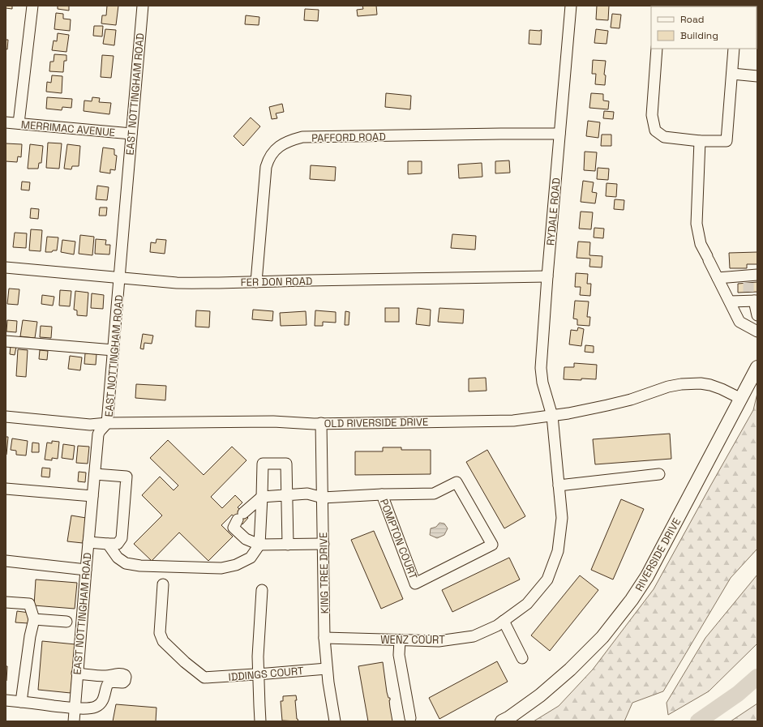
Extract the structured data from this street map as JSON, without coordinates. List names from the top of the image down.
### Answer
{
  "streets": {
    "main road": ["RIVERSIDE DRIVE"],
    "street": [
      "EAST NOTTINGHAM ROAD",
      "MERRIMAC AVENUE",
      "PAFFORD ROAD",
      "RYDALE ROAD",
      "FER DON ROAD",
      "OLD RIVERSIDE DRIVE",
      "POMPTON COURT",
      "KING TREE DRIVE",
      "WENZ COURT",
      "IDDINGS COURT"
    ]
  },
  "crossings": [
    ["EAST NOTTINGHAM ROAD", "MERRIMAC AVENUE"],
    ["EAST NOTTINGHAM ROAD", "FER DON ROAD"],
    ["EAST NOTTINGHAM ROAD", "OLD RIVERSIDE DRIVE"],
    ["PAFFORD ROAD", "RYDALE ROAD"],
    ["PAFFORD ROAD", "FER DON ROAD"],
    ["RYDALE ROAD", "FER DON ROAD"],
    ["RYDALE ROAD", "OLD RIVERSIDE DRIVE"],
    ["RYDALE ROAD", "WENZ COURT"],
    ["OLD RIVERSIDE DRIVE", "RIVERSIDE DRIVE"],
    ["OLD RIVERSIDE DRIVE", "KING TREE DRIVE"],
    ["OLD RIVERSIDE DRIVE", "WENZ COURT"],
    ["POMPTON COURT", "KING TREE DRIVE"],
    ["KING TREE DRIVE", "WENZ COURT"],
    ["KING TREE DRIVE", "IDDINGS COURT"]
  ],
  "legend": ["Road", "Building"]
}
